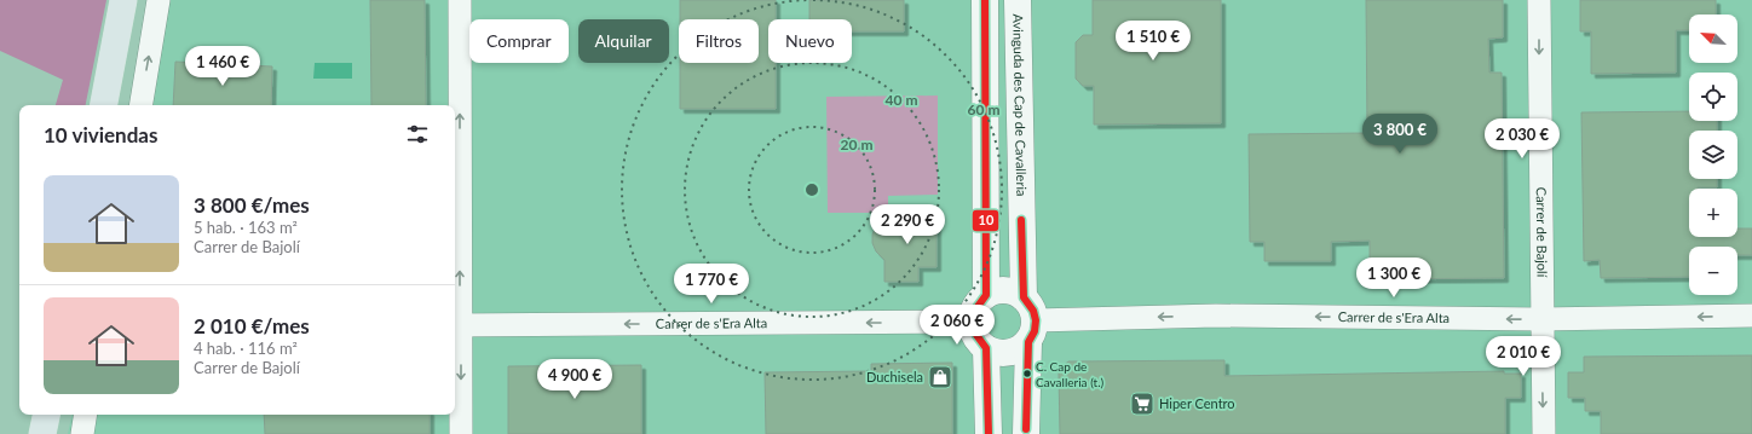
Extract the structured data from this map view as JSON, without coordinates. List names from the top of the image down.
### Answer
{
  "streets": {
    "street": ["Avinguda des Cap de Cavalleria", "Carrer de Bajolí", "Carrer de s'Era Alta"]
  },
  "crossings": [
    ["Avinguda des Cap de Cavalleria", "Carrer de s'Era Alta"],
    ["Carrer de Bajolí", "Carrer de s'Era Alta"]
  ],
  "one_way": ["Carrer de Bajolí", "Carrer de s'Era Alta"],
  "places": {
    "other": ["C. Cap de Cavalleria (t.)"],
    "shop": ["Duchisela"],
    "supermarket": ["Hiper Centro"]
  },
  "lines": ["transit line 10"],
  "north": "top left",
  "page": {
    "map_buttons": ["+", "−"],
    "chip": [
      "Comprar",
      "Alquilar",
      "Filtros",
      "Nuevo"
    ],
    "price": [
      "1 510 €",
      "1 460 €",
      "3 800 €",
      "2 030 €",
      "2 290 €",
      "1 300 €",
      "1 770 €",
      "2 060 €",
      "2 010 €",
      "4 900 €"
    ],
    "heading": "10 viviendas",
    "list": [
      {
        "name": "3 800 €/mes",
        "note": "5 hab. · 163 m² · Carrer de Bajolí"
      },
      {
        "name": "2 010 €/mes",
        "note": "4 hab. · 116 m² · Carrer de Bajolí"
      }
    ]
  },
  "rings": ["40 m", "60 m", "20 m"]
}
